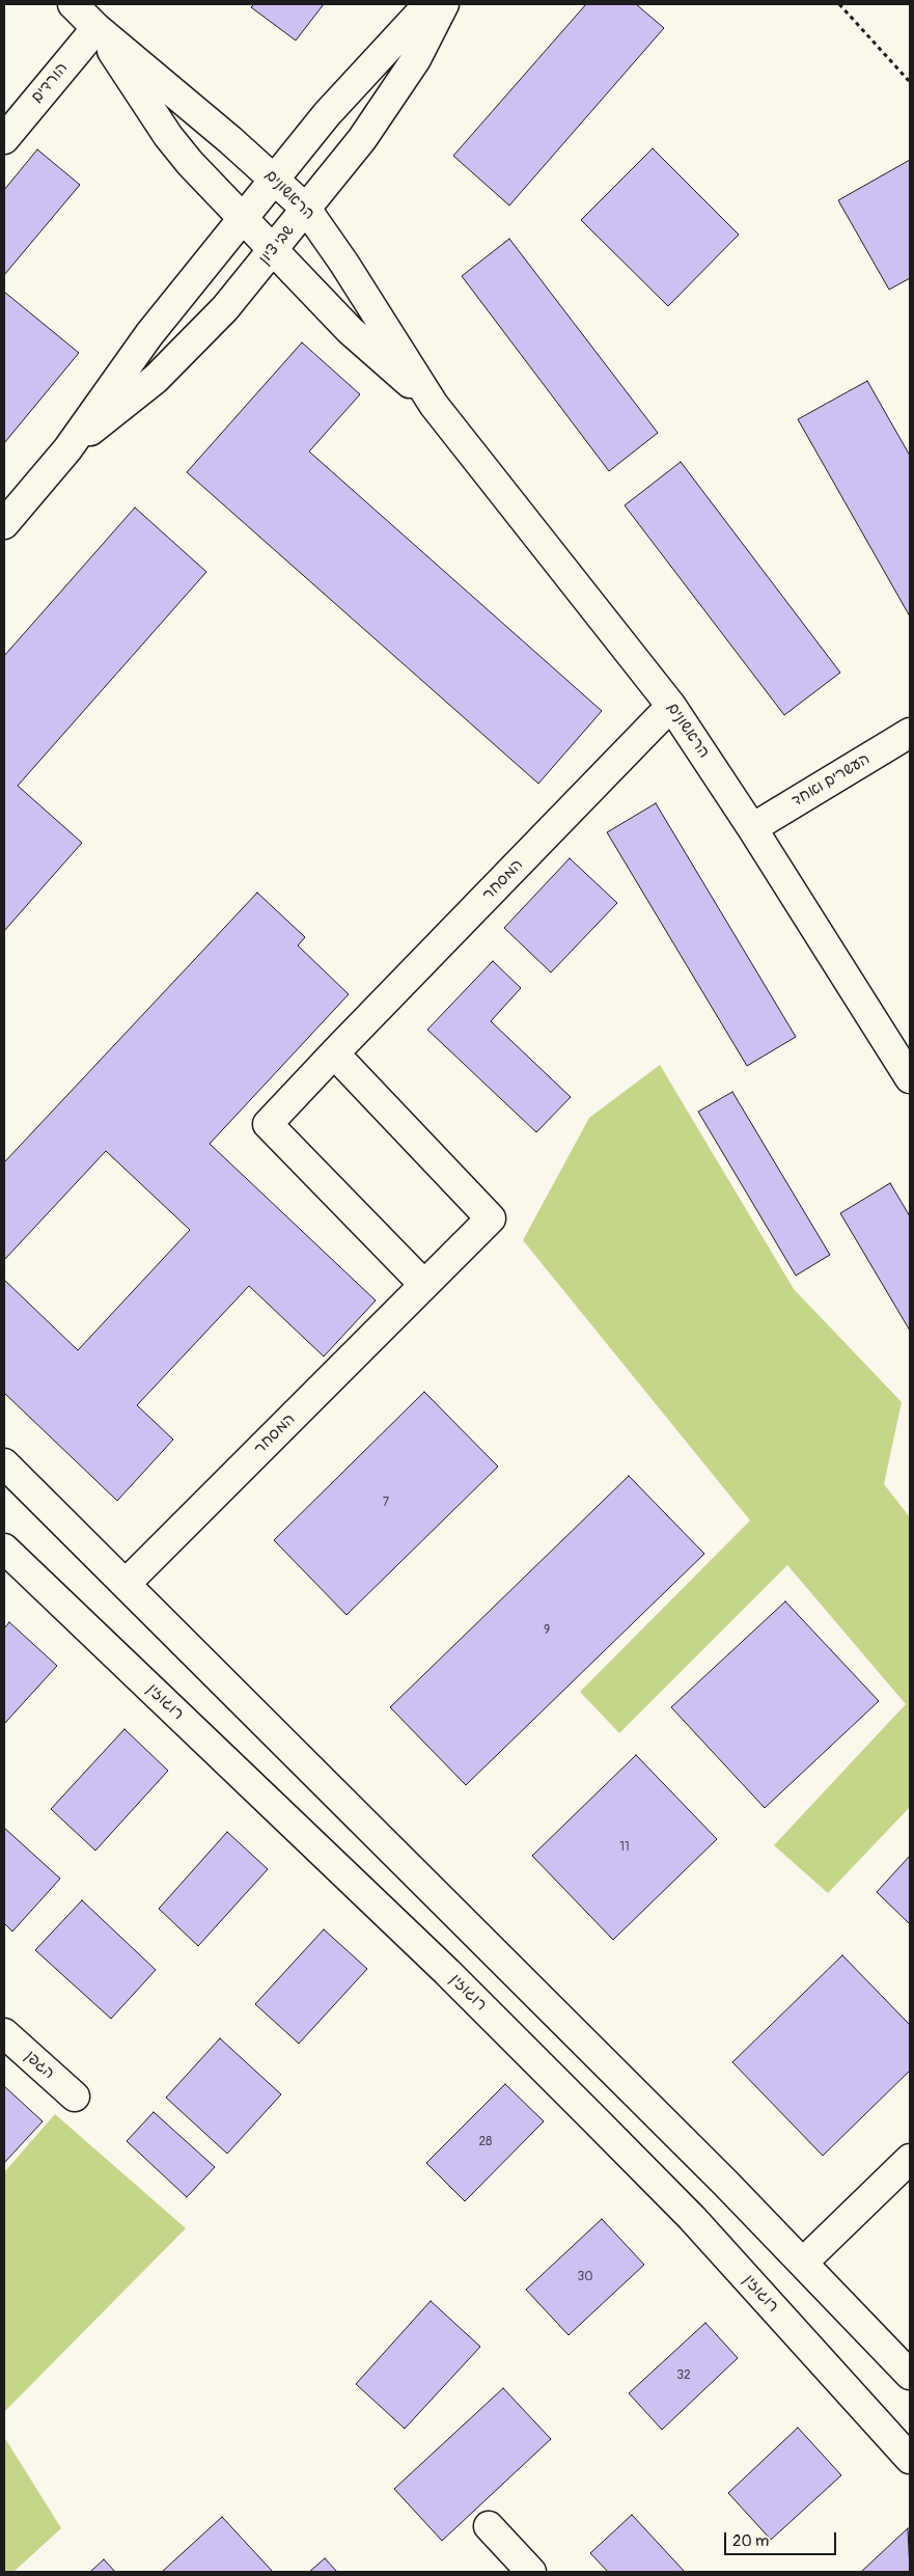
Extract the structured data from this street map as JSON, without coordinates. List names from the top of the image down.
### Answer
{
  "streets": {
    "street": [
      "הורדים",
      "הראשונים",
      "שבי ציון",
      "העשרים ואחד",
      "המסחר",
      "רוגוזין",
      "הגפן"
    ]
  },
  "crossings": [
    ["הורדים", "הראשונים"],
    ["הראשונים", "שבי ציון"],
    ["הראשונים", "העשרים ואחד"],
    ["הראשונים", "המסחר"]
  ],
  "house_numbers": [
    "7",
    "9",
    "11",
    "28",
    "30",
    "32"
  ],
  "scale_bar": "20 m"
}
